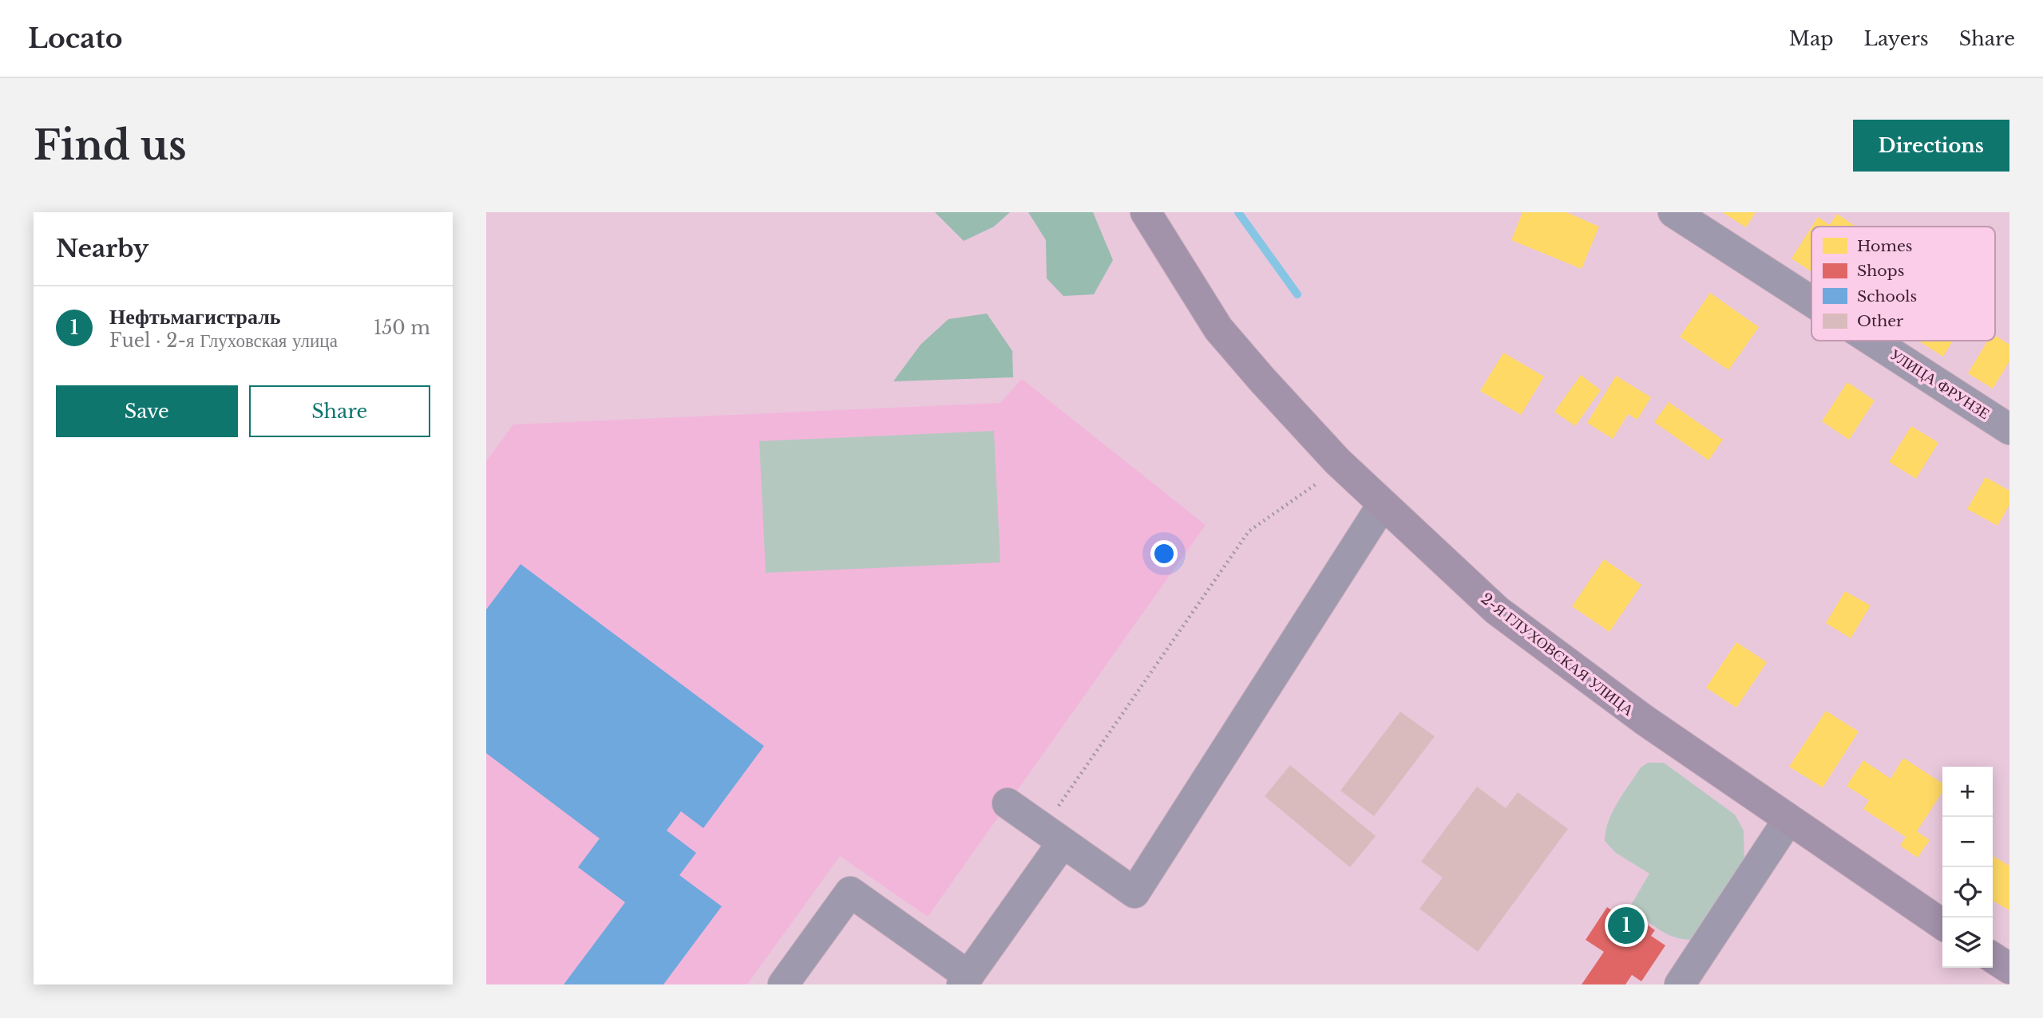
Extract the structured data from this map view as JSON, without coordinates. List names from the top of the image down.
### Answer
{
  "streets": {
    "highway": ["2-Я ГЛУХОВСКАЯ УЛИЦА"],
    "street": ["УЛИЦА ФРУНЗЕ"]
  },
  "legend": [
    "Homes",
    "Shops",
    "Schools",
    "Other"
  ],
  "page": {
    "header": "Locato",
    "nav": ["Map", "Layers", "Share"],
    "buttons": [
      "Directions",
      ["Save", "Share"]
    ],
    "title": "Find us",
    "heading": "Nearby",
    "list": [
      {
        "mark": "1",
        "name": "Нефтьмагистраль",
        "note": "Fuel · 2-я Глуховская улица",
        "value": "150 m"
      }
    ],
    "map_buttons": ["+", "−"],
    "pins": "1"
  }
}
